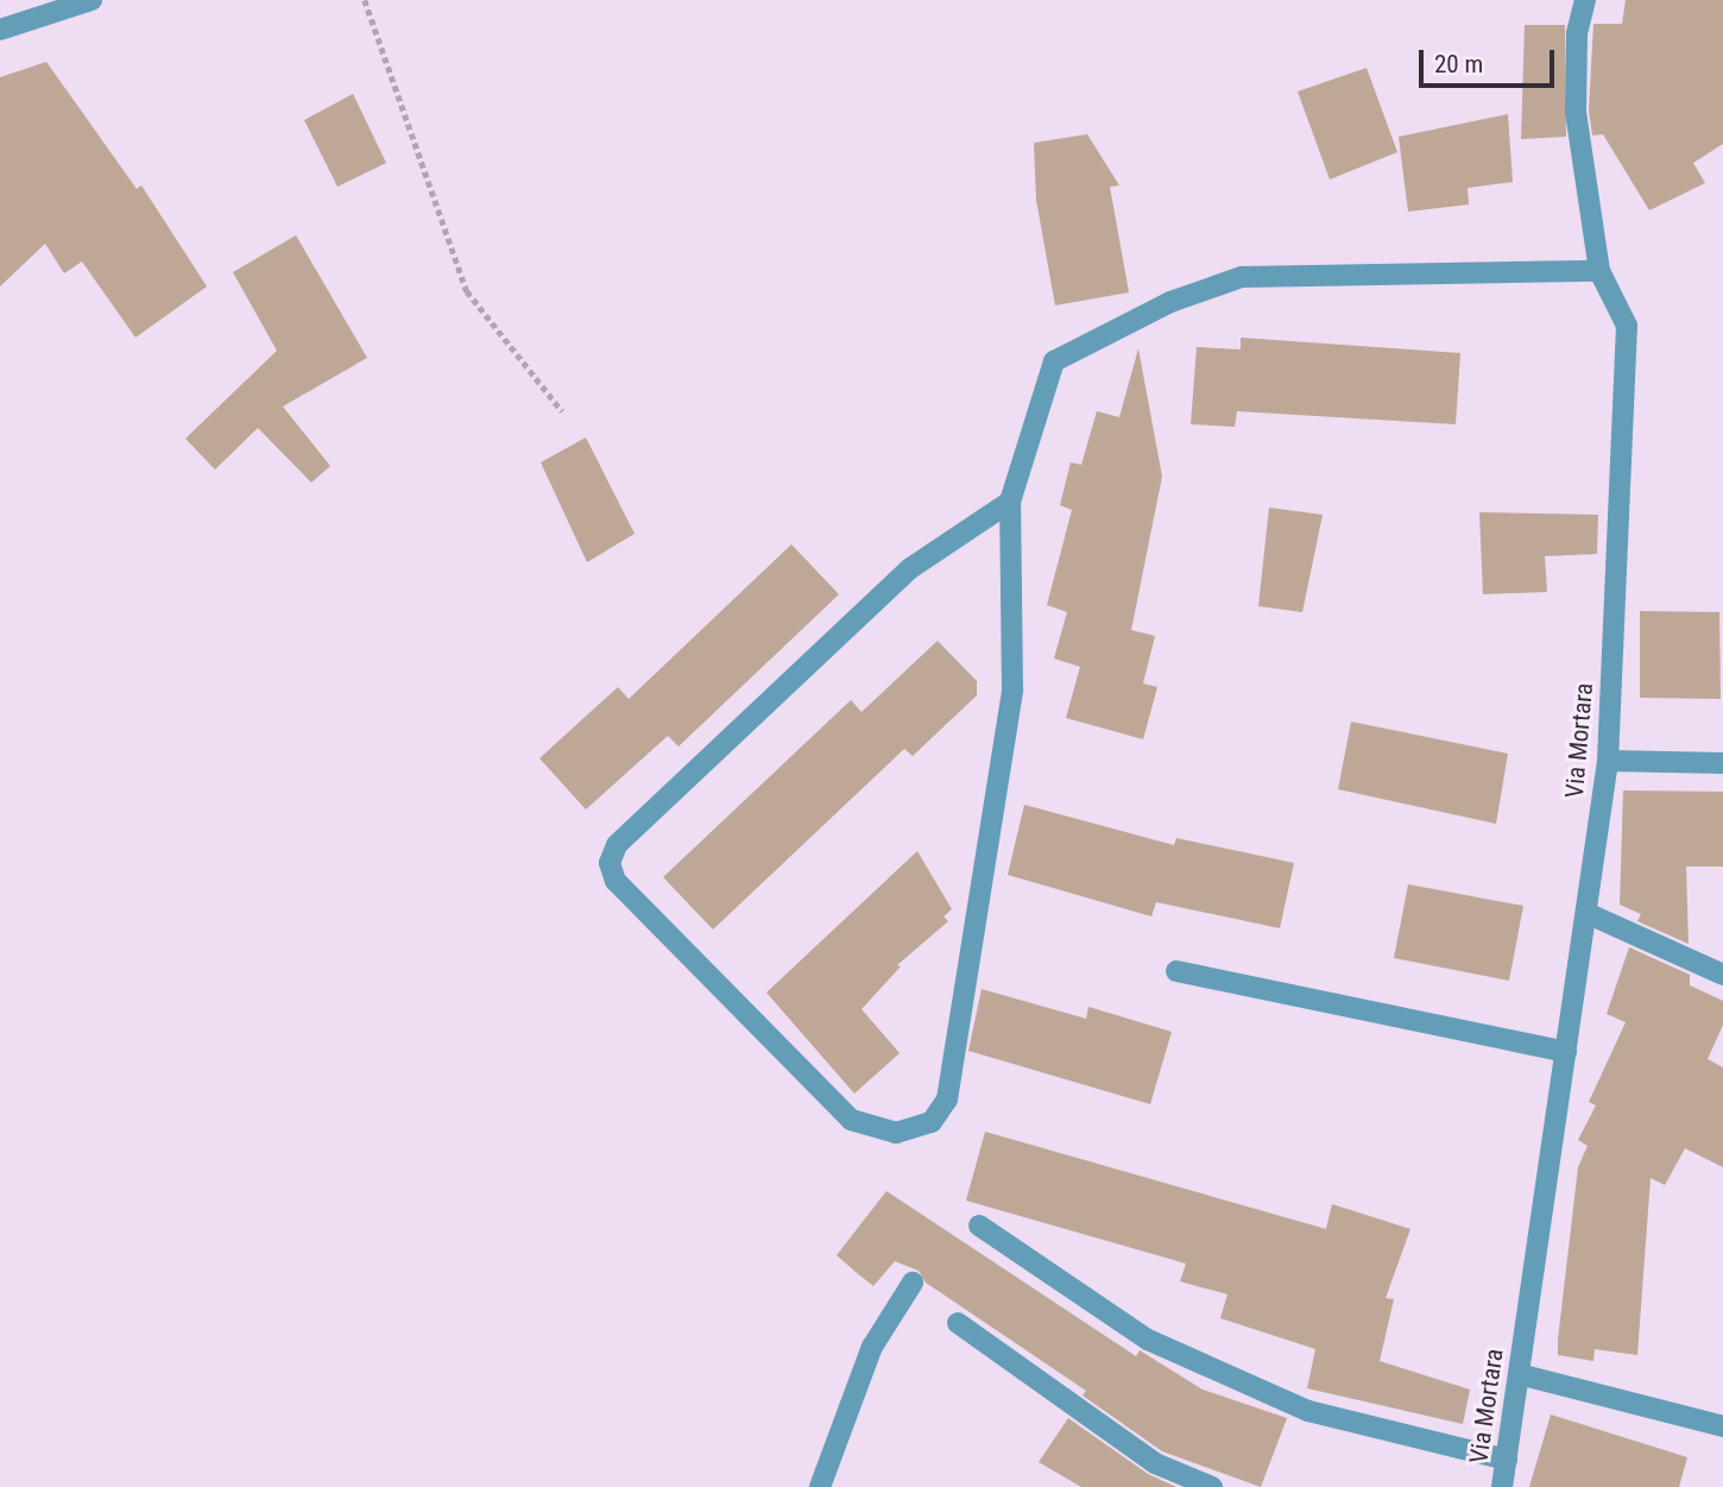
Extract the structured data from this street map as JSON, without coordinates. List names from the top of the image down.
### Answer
{
  "streets": {
    "street": ["Via Mortara"]
  },
  "scale_bar": "20 m"
}
